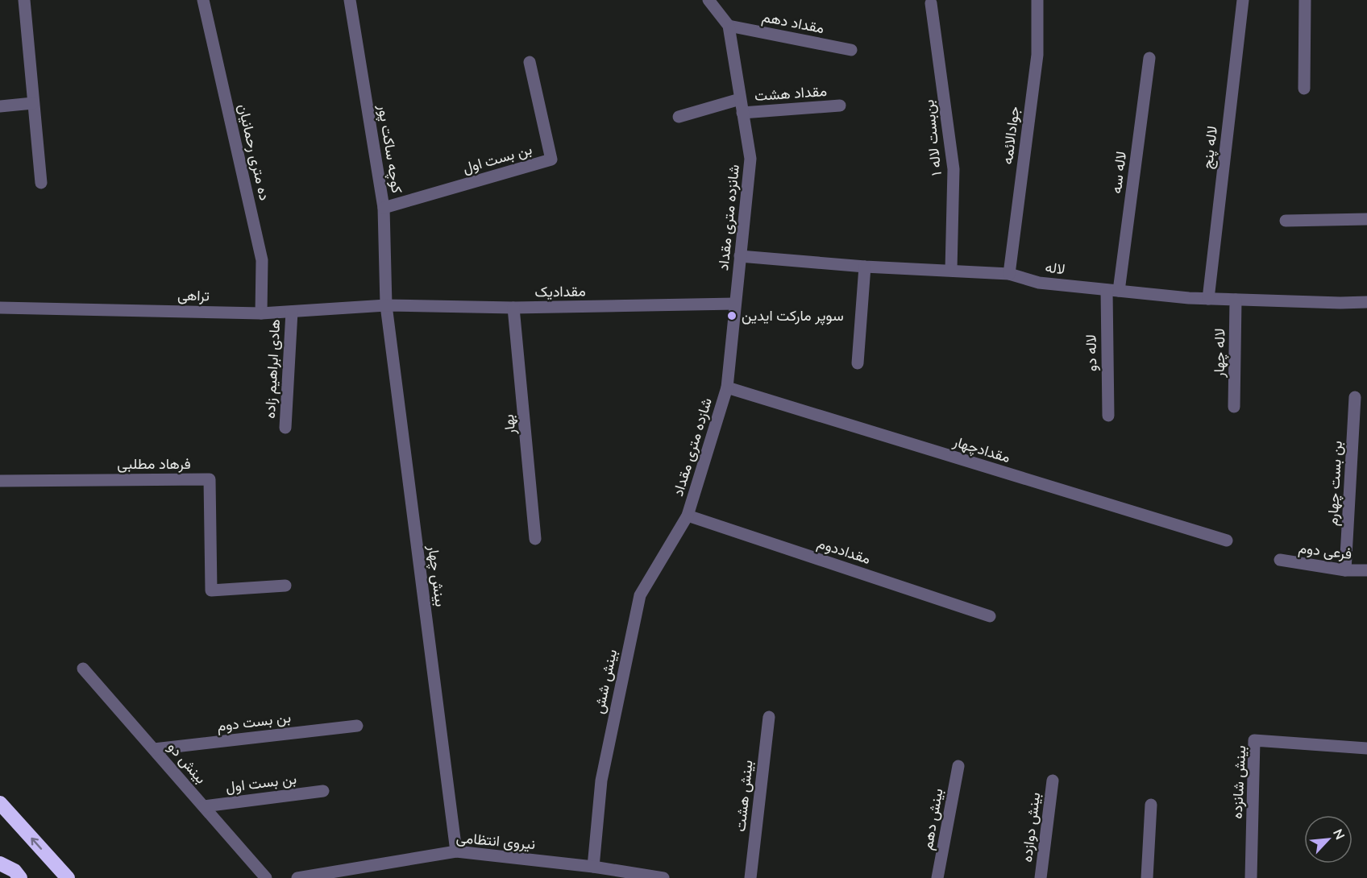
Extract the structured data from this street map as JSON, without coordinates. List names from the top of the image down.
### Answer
{
  "streets": {
    "street": [
      "مقداد دهم",
      "مقداد هشت",
      "جوادالائمه",
      "بن‌بست لاله ۱",
      "لاله پنج",
      "کوچه ساکت پور",
      "ده متری رحمانیان",
      "بن بست اول",
      "لاله سه",
      "شانزده متری مقداد",
      "لاله",
      "مقدادیک",
      "تراهی",
      "لاله دو",
      "لاله چهار",
      "هادی ابراهیم زاده",
      "بهار",
      "شازده متری مقداد",
      "مقدادچهار",
      "فرهاد مطلبی",
      "بن بست چهارم",
      "مقداددوم",
      "فرعی دوم",
      "بینش چهار",
      "بینش شش",
      "بن بست دوم",
      "بینش دو",
      "بینش شانزده",
      "بینش هشت",
      "بینش دهم",
      "بینش دوازده",
      "نیروی انتظامی"
    ]
  },
  "crossings": [
    ["مقداد دهم", "شانزده متری مقداد"],
    ["مقداد هشت", "شانزده متری مقداد"],
    ["جوادالائمه", "لاله"],
    ["بن‌بست لاله ۱", "لاله"],
    ["لاله پنج", "لاله"],
    ["کوچه ساکت پور", "بن بست اول"],
    ["کوچه ساکت پور", "مقدادیک"],
    ["کوچه ساکت پور", "تراهی"],
    ["کوچه ساکت پور", "بینش چهار"],
    ["ده متری رحمانیان", "تراهی"],
    ["بن بست اول", "بینش دو"],
    ["لاله سه", "لاله"],
    ["لاله سه", "لاله دو"],
    ["شانزده متری مقداد", "لاله"],
    ["شانزده متری مقداد", "مقدادیک"],
    ["شانزده متری مقداد", "شازده متری مقداد"],
    ["شانزده متری مقداد", "مقدادچهار"],
    ["لاله", "لاله دو"],
    ["لاله", "لاله چهار"],
    ["مقدادیک", "تراهی"],
    ["مقدادیک", "بهار"],
    ["مقدادیک", "بینش چهار"],
    ["تراهی", "هادی ابراهیم زاده"],
    ["تراهی", "بینش چهار"],
    ["شازده متری مقداد", "مقدادچهار"],
    ["شازده متری مقداد", "مقداددوم"],
    ["شازده متری مقداد", "بینش شش"],
    ["بن بست چهارم", "فرعی دوم"],
    ["مقداددوم", "بینش شش"],
    ["بینش چهار", "نیروی انتظامی"],
    ["بینش شش", "نیروی انتظامی"],
    ["بن بست دوم", "بینش دو"]
  ],
  "places": ["سوپر مارکت ایدین"],
  "north": "top right"
}
